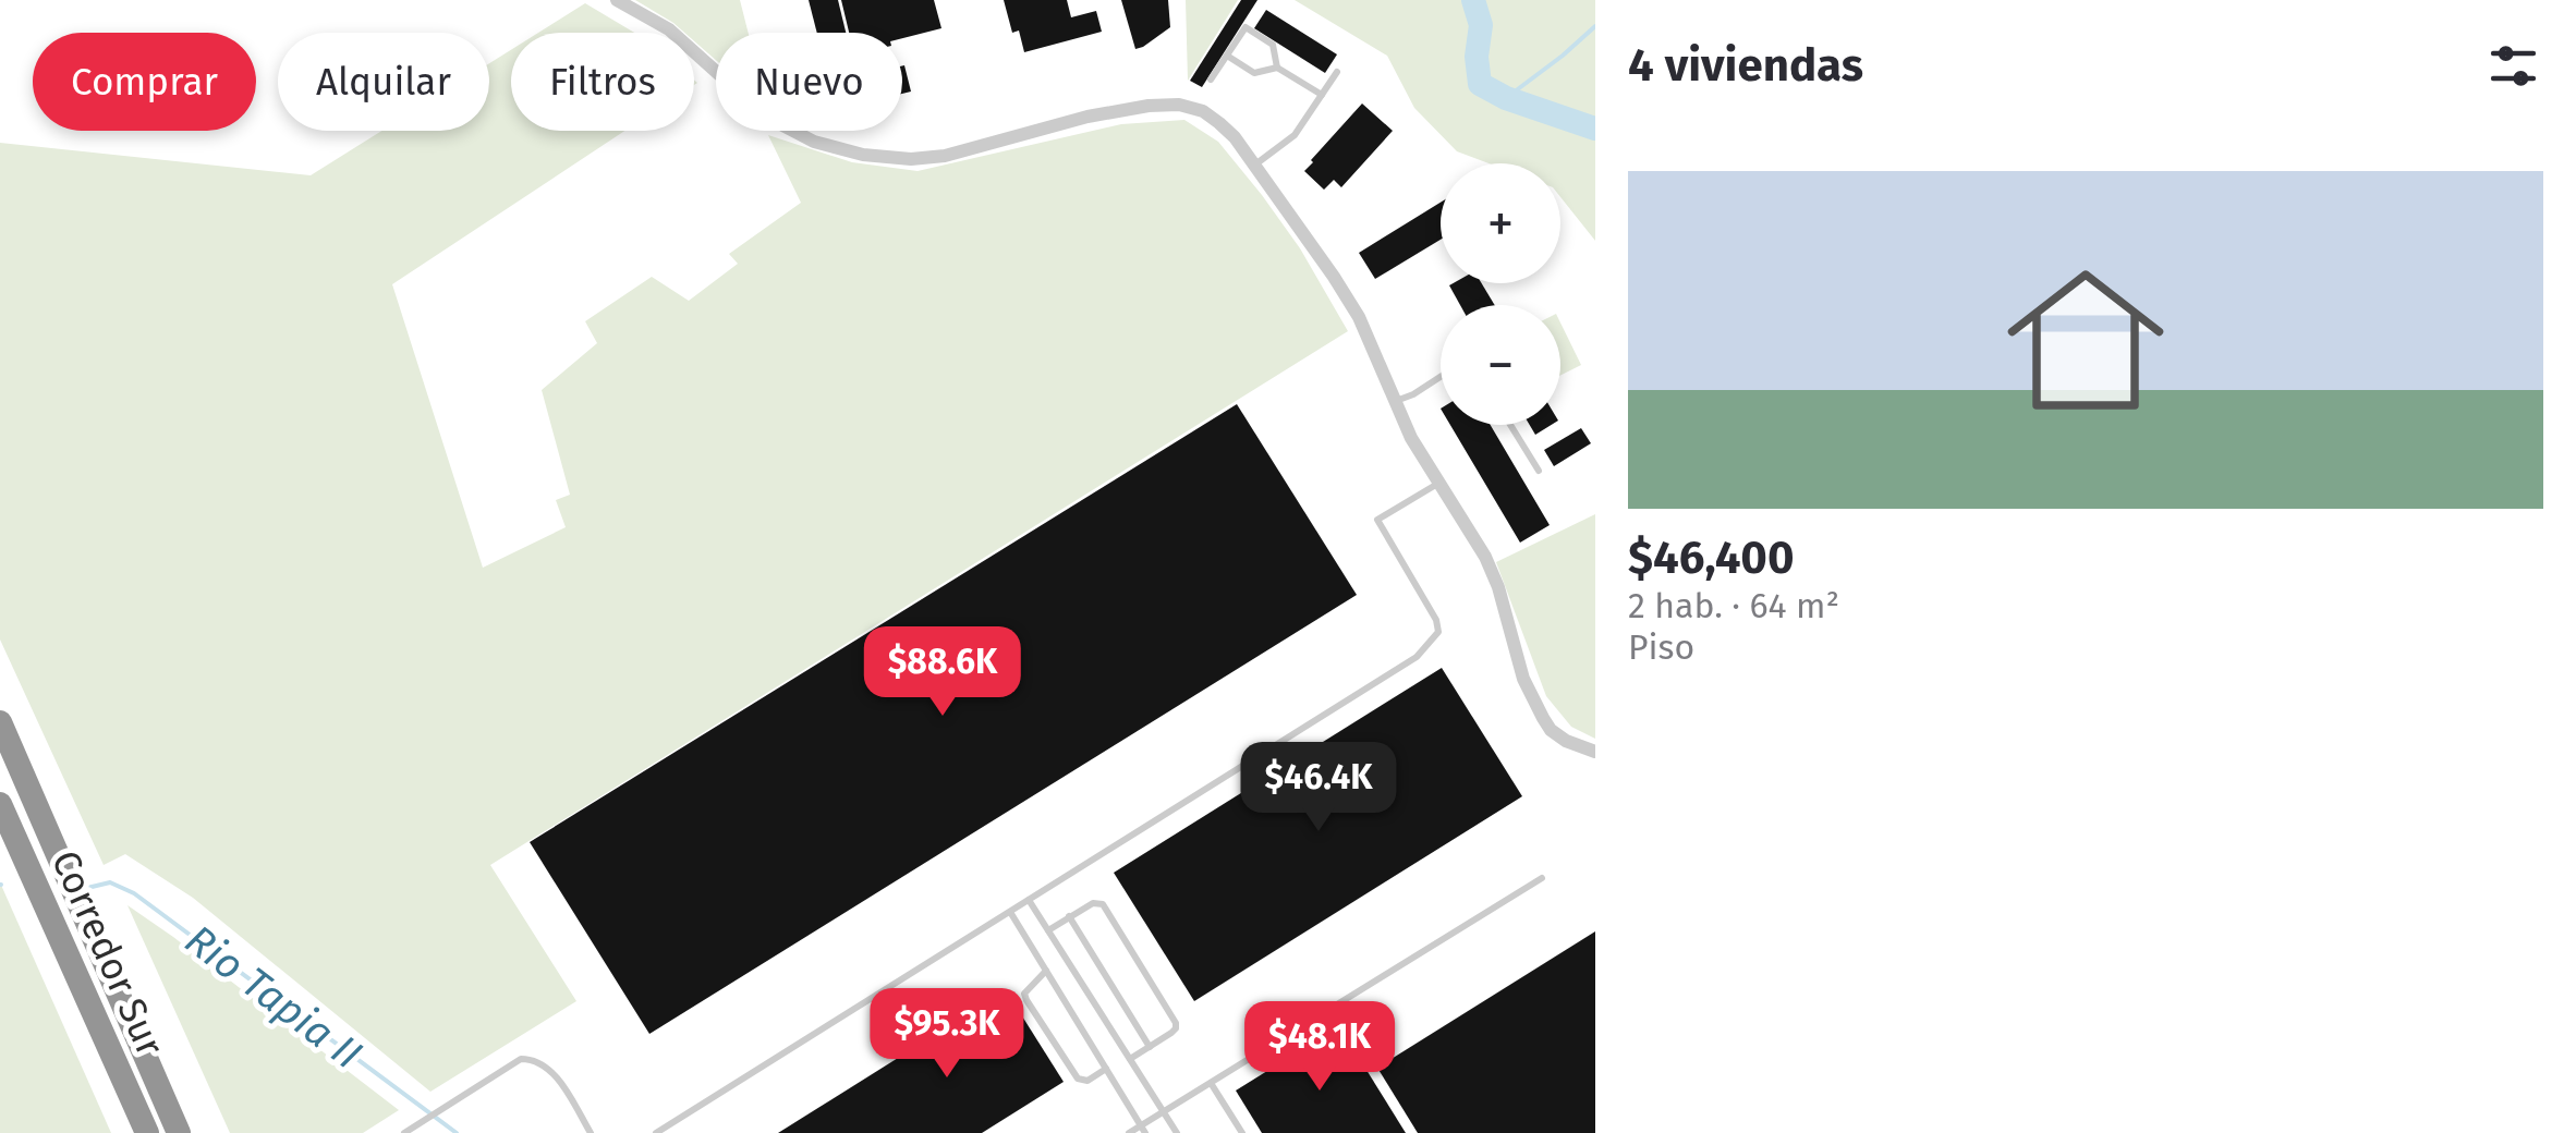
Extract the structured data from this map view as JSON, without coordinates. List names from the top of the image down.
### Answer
{
  "streets": {
    "highway": ["Corredor Sur"]
  },
  "water": ["Rio Tapia II"],
  "page": {
    "heading": "4 viviendas",
    "chip": [
      "Comprar",
      "Alquilar",
      "Filtros",
      "Nuevo"
    ],
    "list": [
      {
        "name": "$46,400",
        "note": "2 hab. · 64 m² · Piso"
      }
    ],
    "map_buttons": ["+", "−"],
    "price": [
      "$88.6K",
      "$46.4K",
      "$95.3K",
      "$48.1K"
    ]
  }
}
